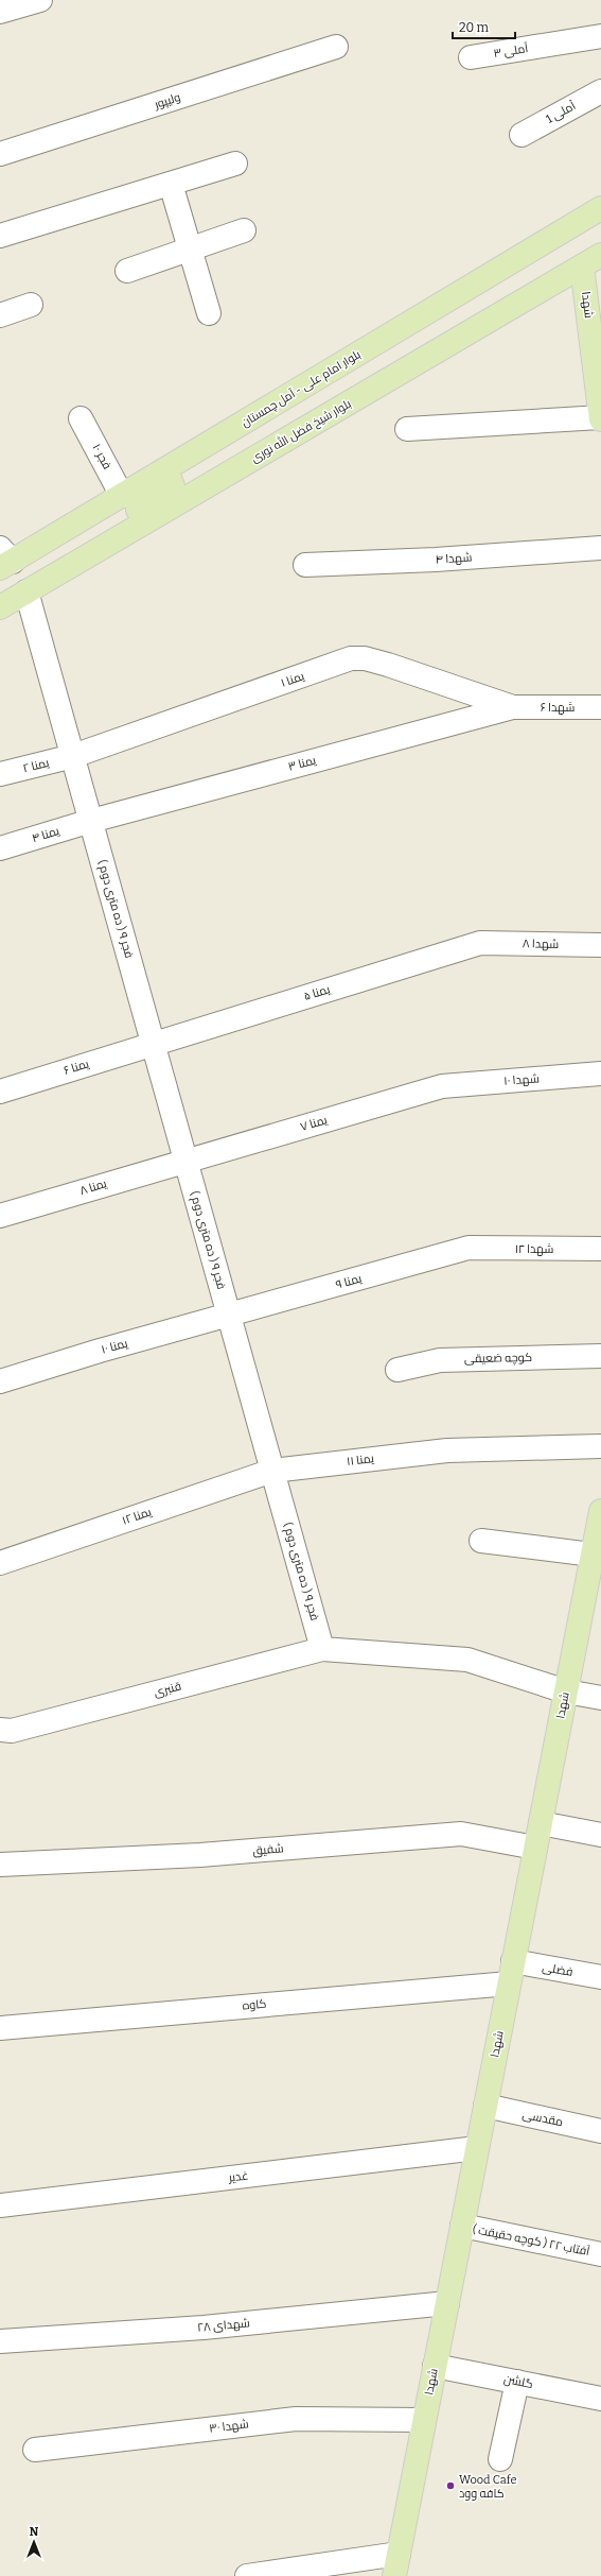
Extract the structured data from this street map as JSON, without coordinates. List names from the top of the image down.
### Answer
{
  "streets": {
    "main road": ["شهدا", "بلوار امام علی - آمل چمستان", "بلوار شیخ فضل الله نوری"],
    "street": [
      "آملی ۳",
      "ولیپور",
      "آملی 1",
      "فجر ۱۰",
      "شهدا ۴",
      "یمنا ۱",
      "شهدا ۶",
      "یمنا ۳",
      "یمنا ۲",
      "یمنا ۴",
      "فجر ۹ ( ده متری دوم )",
      "شهدا ۸",
      "یمنا ۵",
      "یمنا ۶",
      "شهدا ۱۰",
      "یمنا ۷",
      "یمنا ۸",
      "شهدا ۱۲",
      "یمنا ۹",
      "یمنا ۱۰",
      "کوچه ضعیقی",
      "یمنا ۱۱",
      "یمنا ۱۲",
      "قنبری",
      "شفیق",
      "فضلی",
      "کاوه",
      "مقدسی",
      "غدیر",
      "آفتاب ۲۲ ( کوچه حقیقت )",
      "شهدای ۲۸",
      "گلشن",
      "شهدا ۳۰"
    ]
  },
  "crossings": [
    ["شهدا", "بلوار شیخ فضل الله نوری"],
    ["شهدا", "شفیق"],
    ["شهدا", "فضلی"],
    ["شهدا", "کاوه"],
    ["شهدا", "مقدسی"],
    ["شهدا", "غدیر"],
    ["شهدا", "آفتاب ۲۲ ( کوچه حقیقت )"],
    ["شهدا", "شهدای ۲۸"],
    ["شهدا", "گلشن"],
    ["شهدا", "شهدا ۳۰"],
    ["بلوار امام علی - آمل چمستان", "فجر ۱۰"],
    ["بلوار شیخ فضل الله نوری", "فجر ۹ ( ده متری دوم )"],
    ["یمنا ۱", "شهدا ۶"],
    ["یمنا ۱", "یمنا ۳"],
    ["یمنا ۱", "یمنا ۲"],
    ["یمنا ۱", "فجر ۹ ( ده متری دوم )"],
    ["شهدا ۶", "یمنا ۳"],
    ["یمنا ۳", "یمنا ۴"],
    ["یمنا ۳", "فجر ۹ ( ده متری دوم )"],
    ["یمنا ۲", "فجر ۹ ( ده متری دوم )"],
    ["یمنا ۴", "فجر ۹ ( ده متری دوم )"],
    ["فجر ۹ ( ده متری دوم )", "یمنا ۵"],
    ["فجر ۹ ( ده متری دوم )", "یمنا ۶"],
    ["فجر ۹ ( ده متری دوم )", "یمنا ۷"],
    ["فجر ۹ ( ده متری دوم )", "یمنا ۸"],
    ["فجر ۹ ( ده متری دوم )", "یمنا ۹"],
    ["فجر ۹ ( ده متری دوم )", "یمنا ۱۰"],
    ["فجر ۹ ( ده متری دوم )", "یمنا ۱۱"],
    ["فجر ۹ ( ده متری دوم )", "یمنا ۱۲"],
    ["فجر ۹ ( ده متری دوم )", "قنبری"],
    ["شهدا ۸", "یمنا ۵"],
    ["یمنا ۵", "یمنا ۶"],
    ["شهدا ۱۰", "یمنا ۷"],
    ["یمنا ۷", "یمنا ۸"],
    ["شهدا ۱۲", "یمنا ۹"],
    ["یمنا ۹", "یمنا ۱۰"],
    ["یمنا ۱۱", "یمنا ۱۲"],
    ["فضلی", "کاوه"]
  ],
  "places": ["Wood Cafe کافه وود"],
  "scale_bar": "20 m",
  "north": "top"
}
